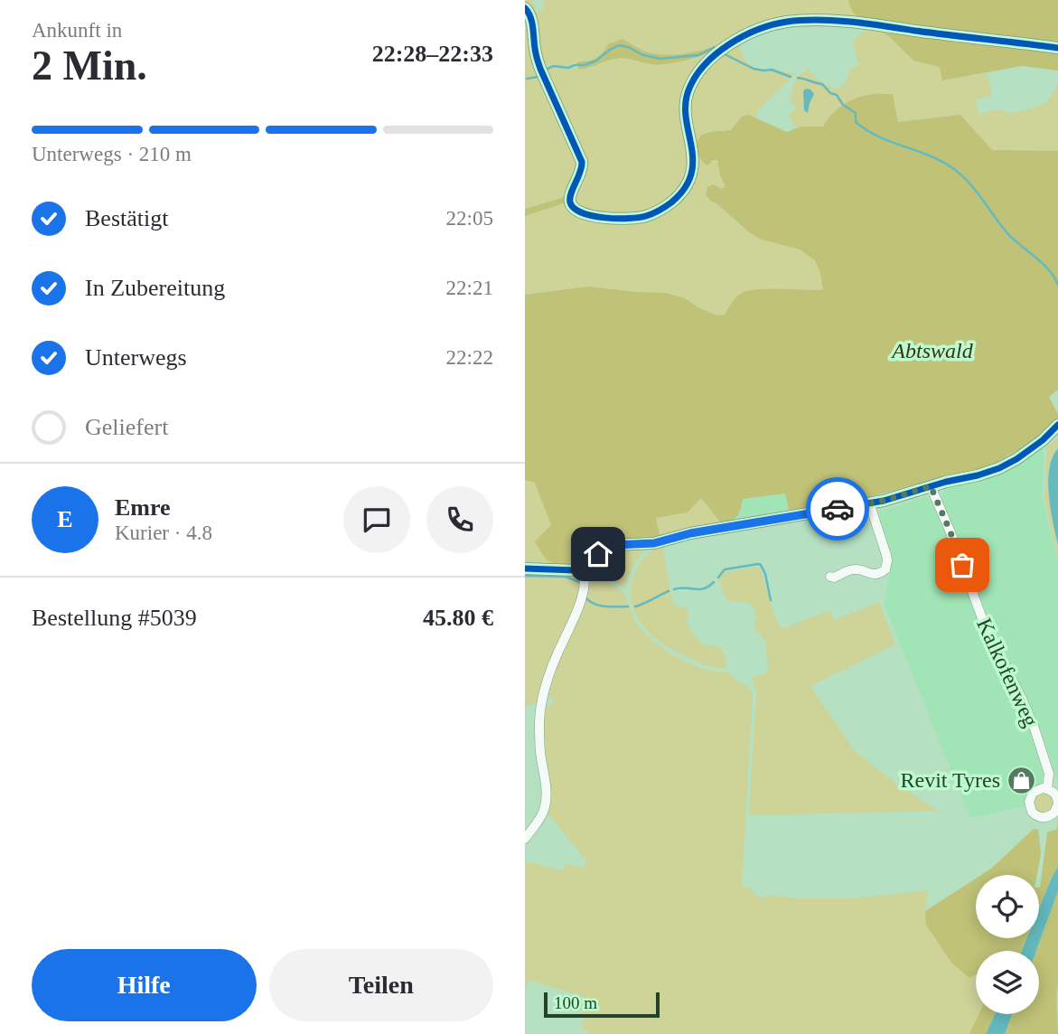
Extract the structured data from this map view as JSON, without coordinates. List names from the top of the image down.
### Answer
{
  "streets": {
    "street": ["Kalkofenweg"]
  },
  "parks": ["Abtswald"],
  "places": {
    "shop": ["Revit Tyres"]
  },
  "scale_bar": "100 m",
  "page": {
    "heading": ["2 Min.", "Ankunft in", "22:28–22:33"],
    "panel": [
      "Emre",
      "Kurier · 4.8",
      "Bestellung #5039",
      "45.80 €"
    ],
    "bar": "Unterwegs · 210 m",
    "list": [
      ["Bestätigt", "22:05"],
      ["In Zubereitung", "22:21"],
      ["Unterwegs", "22:22"],
      "Geliefert"
    ],
    "round": "E",
    "buttons": ["Hilfe", "Teilen"],
    "scale": "100 m"
  }
}
